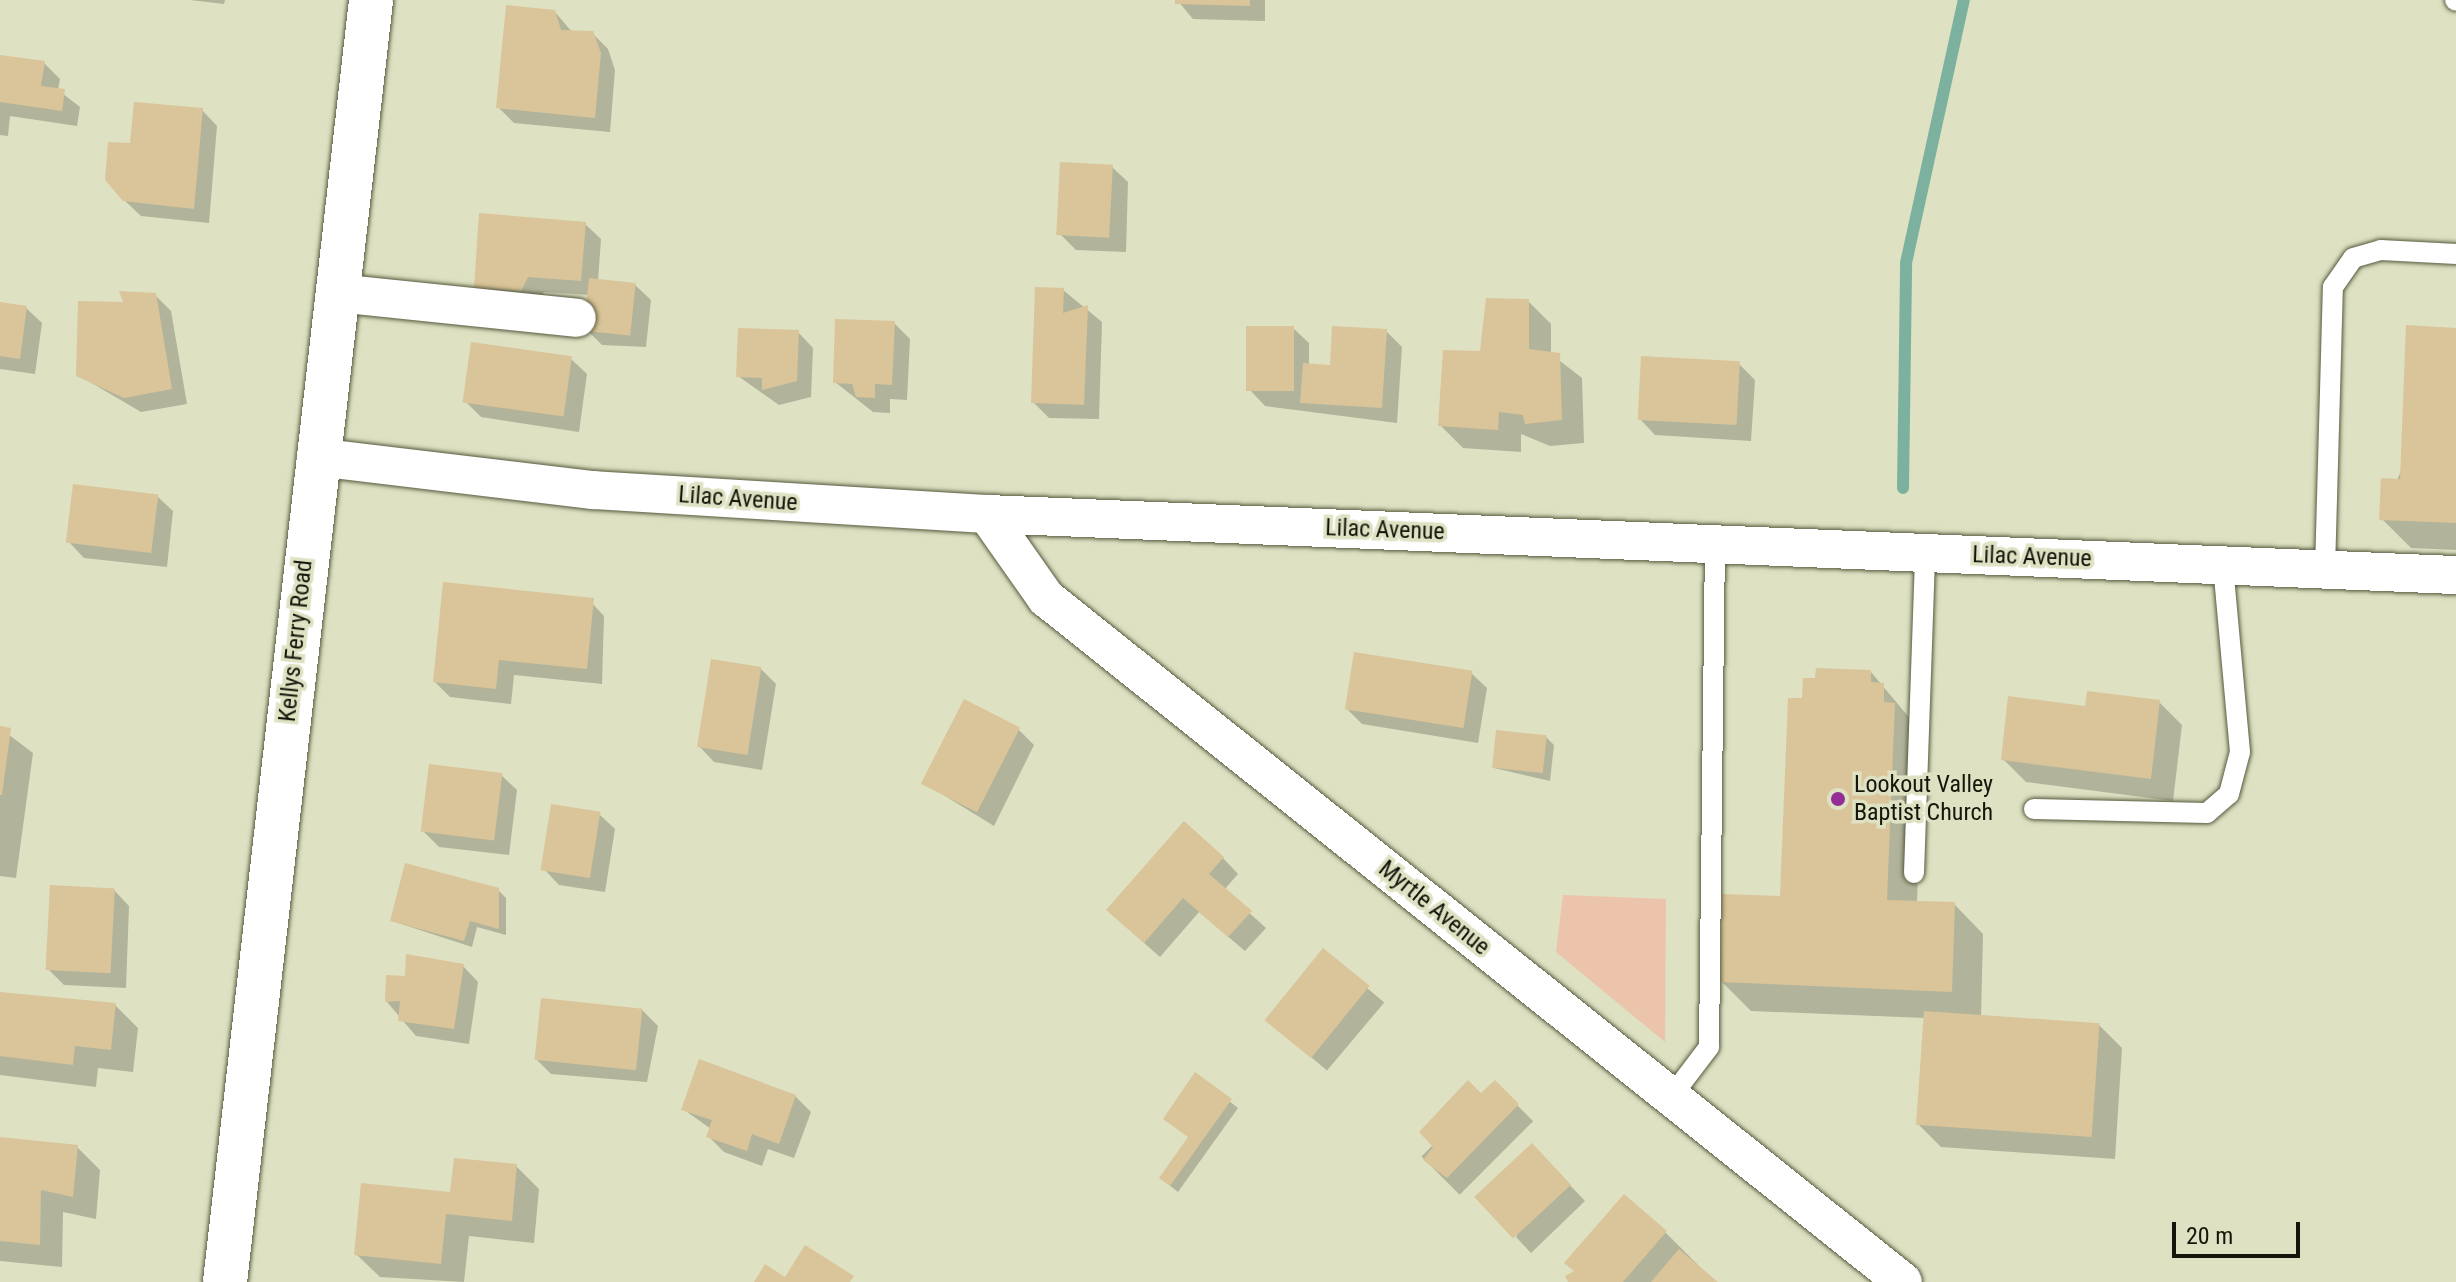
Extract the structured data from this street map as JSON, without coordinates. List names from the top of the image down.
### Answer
{
  "streets": {
    "street": ["Lilac Avenue", "Kellys Ferry Road", "Myrtle Avenue"]
  },
  "crossings": [
    ["Lilac Avenue", "Kellys Ferry Road"],
    ["Lilac Avenue", "Myrtle Avenue"]
  ],
  "places": ["Lookout Valley Baptist Church"],
  "scale_bar": "20 m"
}
